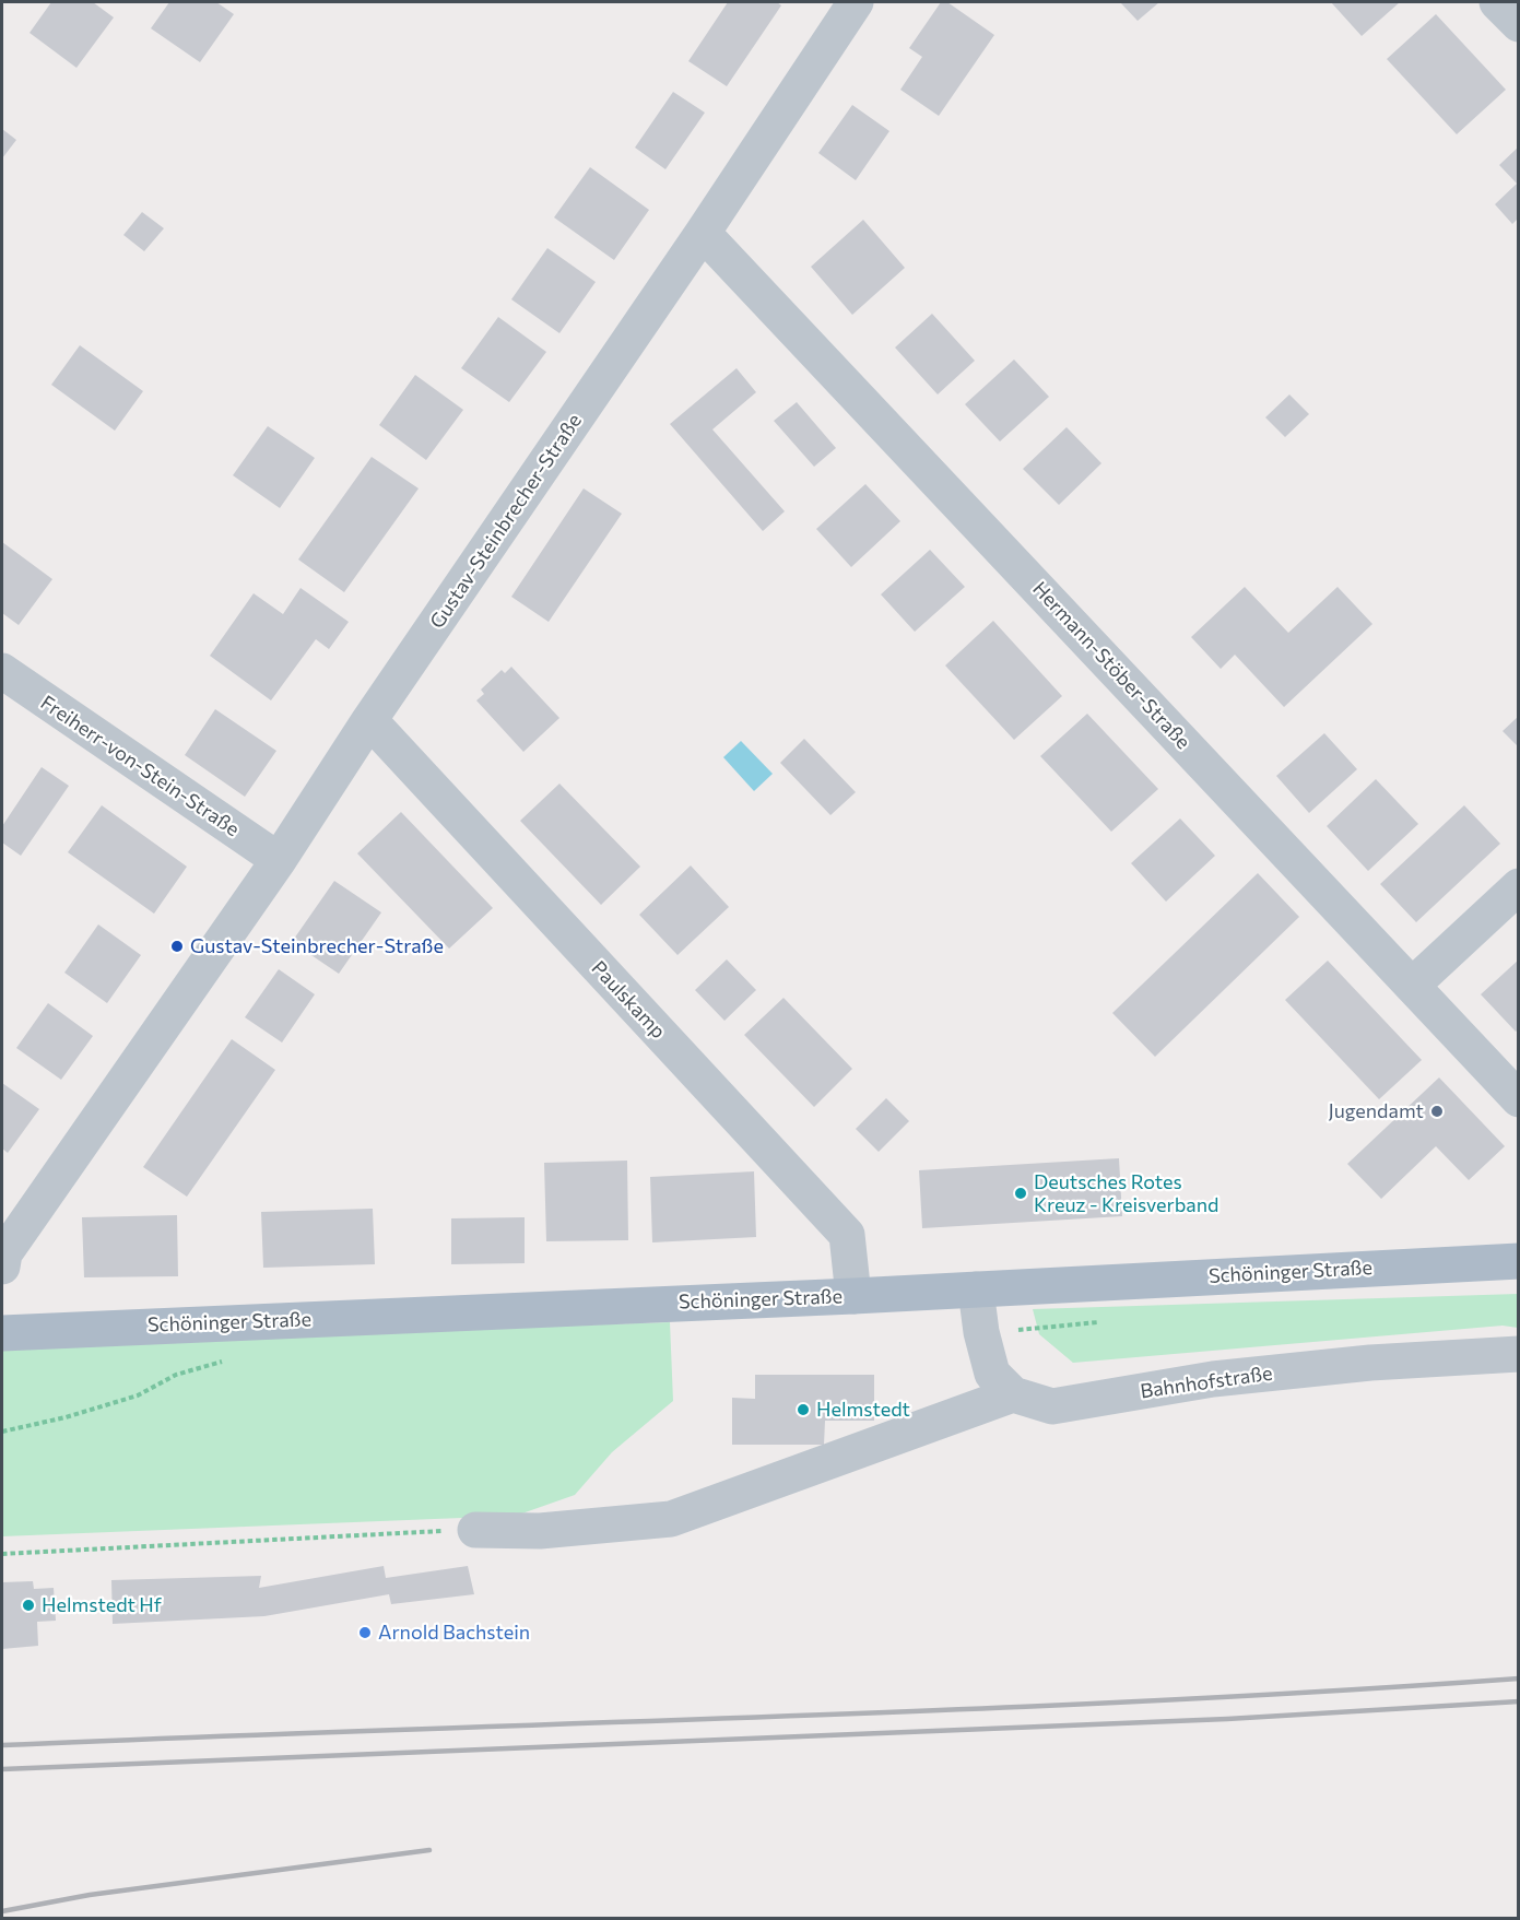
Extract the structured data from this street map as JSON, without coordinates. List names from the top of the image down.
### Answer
{
  "streets": {
    "main road": ["Schöninger Straße"],
    "street": [
      "Gustav-Steinbrecher-Straße",
      "Hermann-Stöber-Straße",
      "Freiherr-von-Stein-Straße",
      "Paulskamp",
      "Bahnhofstraße"
    ]
  },
  "crossings": [
    ["Gustav-Steinbrecher-Straße", "Hermann-Stöber-Straße"],
    ["Gustav-Steinbrecher-Straße", "Freiherr-von-Stein-Straße"],
    ["Gustav-Steinbrecher-Straße", "Paulskamp"],
    ["Paulskamp", "Schöninger Straße"]
  ],
  "places": [
    "Gustav-Steinbrecher-Straße",
    "Jugendamt",
    "Deutsches Rotes Kreuz - Kreisverband",
    "Helmstedt",
    "Helmstedt Hf",
    "Arnold Bachstein"
  ]
}
